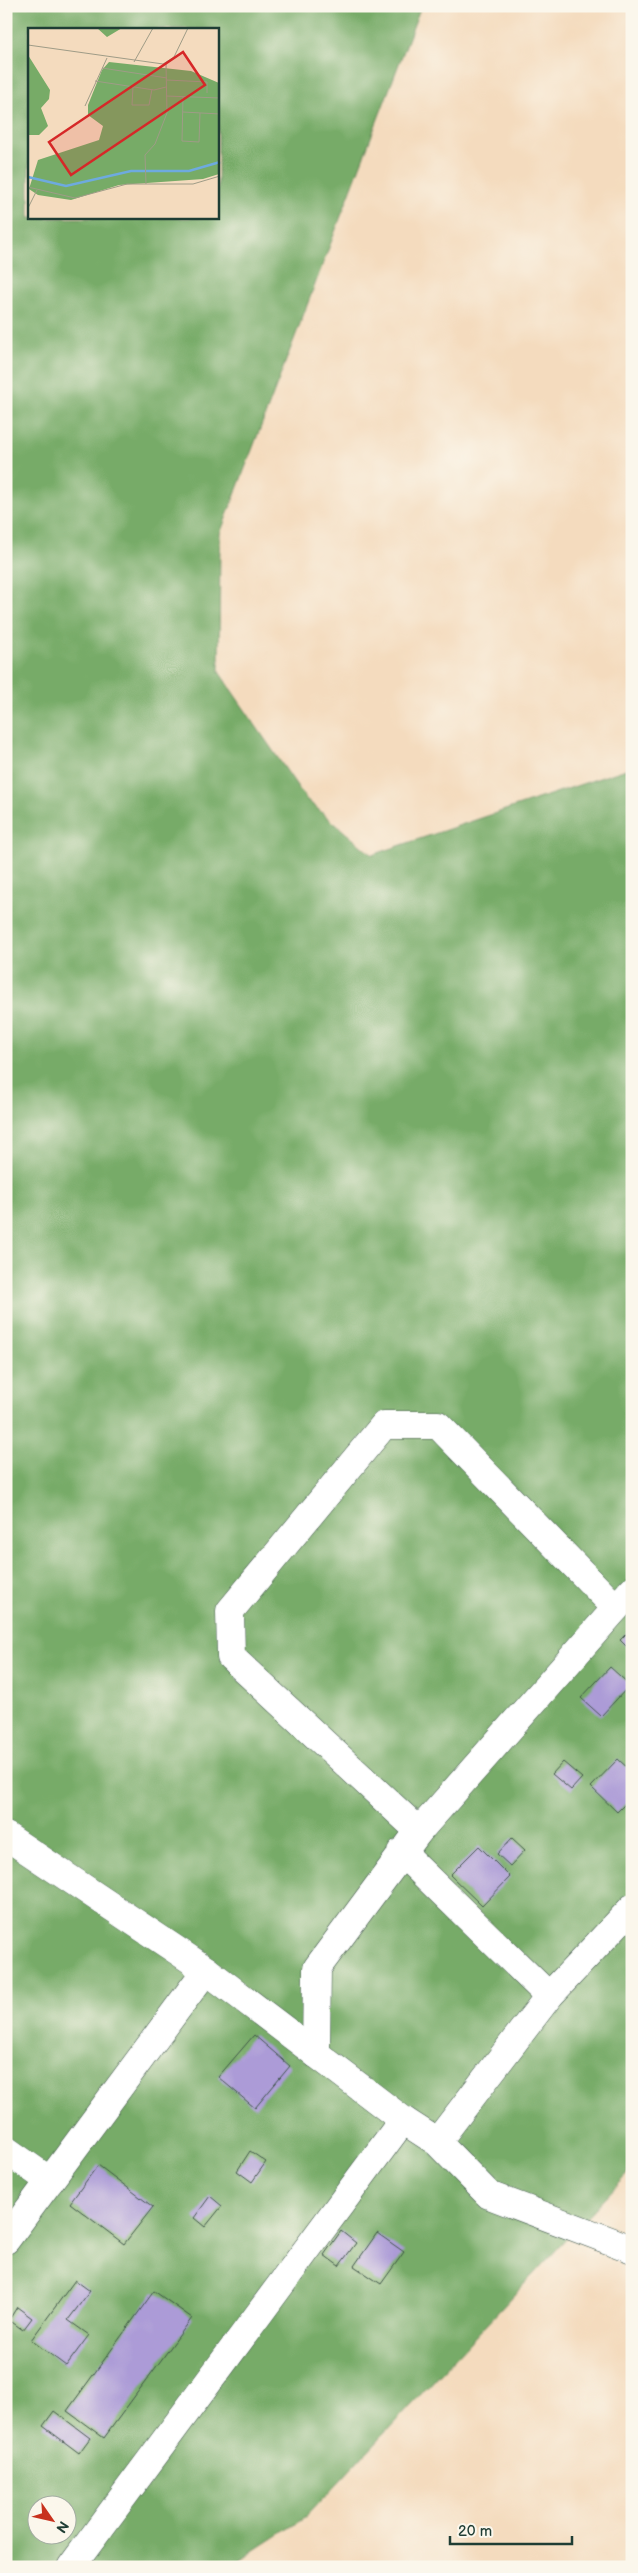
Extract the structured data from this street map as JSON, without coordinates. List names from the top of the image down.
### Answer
{
  "scale_bar": "20 m",
  "north": "bottom right"
}
